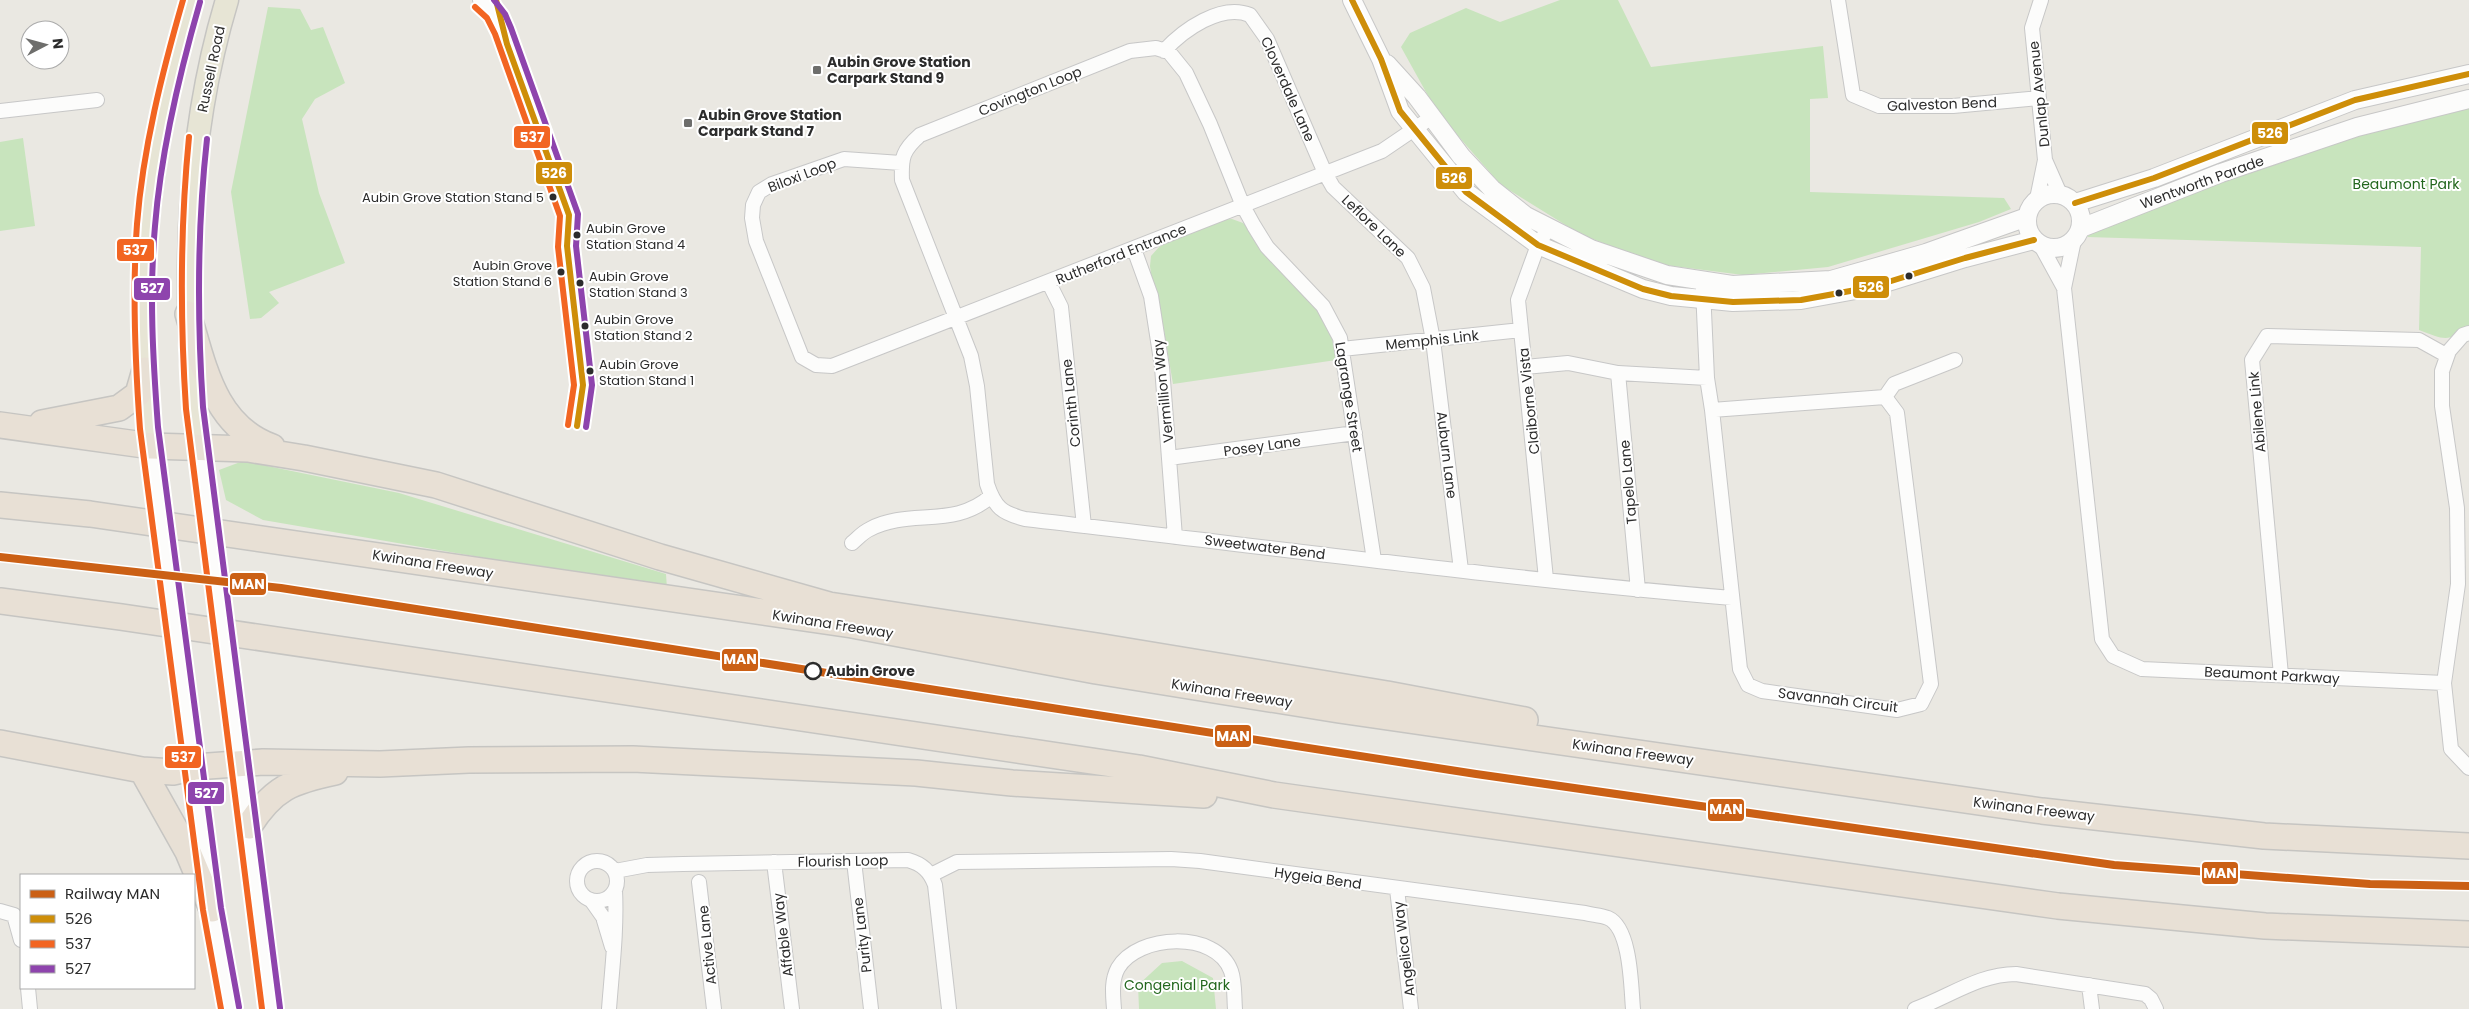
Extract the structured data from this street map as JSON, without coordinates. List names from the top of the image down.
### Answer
{
  "streets": {
    "highway": ["Kwinana Freeway"],
    "main road": ["Russell Road"],
    "street": [
      "Cloverdale Lane",
      "Covington Loop",
      "Dunlap Avenue",
      "Galveston Bend",
      "Biloxi Loop",
      "Wentworth Parade",
      "Leflore Lane",
      "Rutherford Entrance",
      "Memphis Link",
      "Vermillion Way",
      "Lagrange Street",
      "Claiborne Vista",
      "Corinth Lane",
      "Abilene Link",
      "Posey Lane",
      "Auburn Lane",
      "Tapelo Lane",
      "Sweetwater Bend",
      "Beaumont Parkway",
      "Savannah Circuit",
      "Flourish Loop",
      "Hygeia Bend",
      "Affable Way",
      "Purity Lane",
      "Active Lane",
      "Angelica Way"
    ]
  },
  "crossings": [
    ["Cloverdale Lane", "Covington Loop"],
    ["Cloverdale Lane", "Leflore Lane"],
    ["Cloverdale Lane", "Rutherford Entrance"],
    ["Covington Loop", "Biloxi Loop"],
    ["Dunlap Avenue", "Galveston Bend"],
    ["Dunlap Avenue", "Wentworth Parade"],
    ["Dunlap Avenue", "Beaumont Parkway"],
    ["Biloxi Loop", "Rutherford Entrance"],
    ["Wentworth Parade", "Rutherford Entrance"],
    ["Wentworth Parade", "Claiborne Vista"],
    ["Wentworth Parade", "Beaumont Parkway"],
    ["Wentworth Parade", "Savannah Circuit"],
    ["Leflore Lane", "Rutherford Entrance"],
    ["Leflore Lane", "Memphis Link"],
    ["Leflore Lane", "Auburn Lane"],
    ["Rutherford Entrance", "Vermillion Way"],
    ["Rutherford Entrance", "Lagrange Street"],
    ["Rutherford Entrance", "Corinth Lane"],
    ["Memphis Link", "Lagrange Street"],
    ["Memphis Link", "Claiborne Vista"],
    ["Memphis Link", "Auburn Lane"],
    ["Vermillion Way", "Posey Lane"],
    ["Vermillion Way", "Sweetwater Bend"],
    ["Lagrange Street", "Posey Lane"],
    ["Lagrange Street", "Sweetwater Bend"],
    ["Claiborne Vista", "Sweetwater Bend"],
    ["Corinth Lane", "Sweetwater Bend"],
    ["Abilene Link", "Beaumont Parkway"],
    ["Auburn Lane", "Sweetwater Bend"],
    ["Tapelo Lane", "Sweetwater Bend"],
    ["Sweetwater Bend", "Savannah Circuit"],
    ["Flourish Loop", "Hygeia Bend"],
    ["Flourish Loop", "Affable Way"],
    ["Flourish Loop", "Purity Lane"],
    ["Hygeia Bend", "Angelica Way"]
  ],
  "parks": ["Beaumont Park", "Congenial Park"],
  "places": {
    "transit": ["Aubin Grove Station Carpark Stand 9", "Aubin Grove Station Carpark Stand 7"],
    "other": [
      "Aubin Grove Station Stand 5",
      "Aubin Grove Station Stand 4",
      "Aubin Grove Station Stand 6",
      "Aubin Grove Station Stand 3",
      "Aubin Grove Station Stand 2",
      "Aubin Grove Station Stand 1",
      "Aubin Grove"
    ]
  },
  "lines": [
    "transit line 526",
    "transit line 537",
    "transit line 527",
    "rail line MAN"
  ],
  "legend": [
    "Railway MAN",
    "526",
    "537",
    "527"
  ],
  "north": "right"
}
